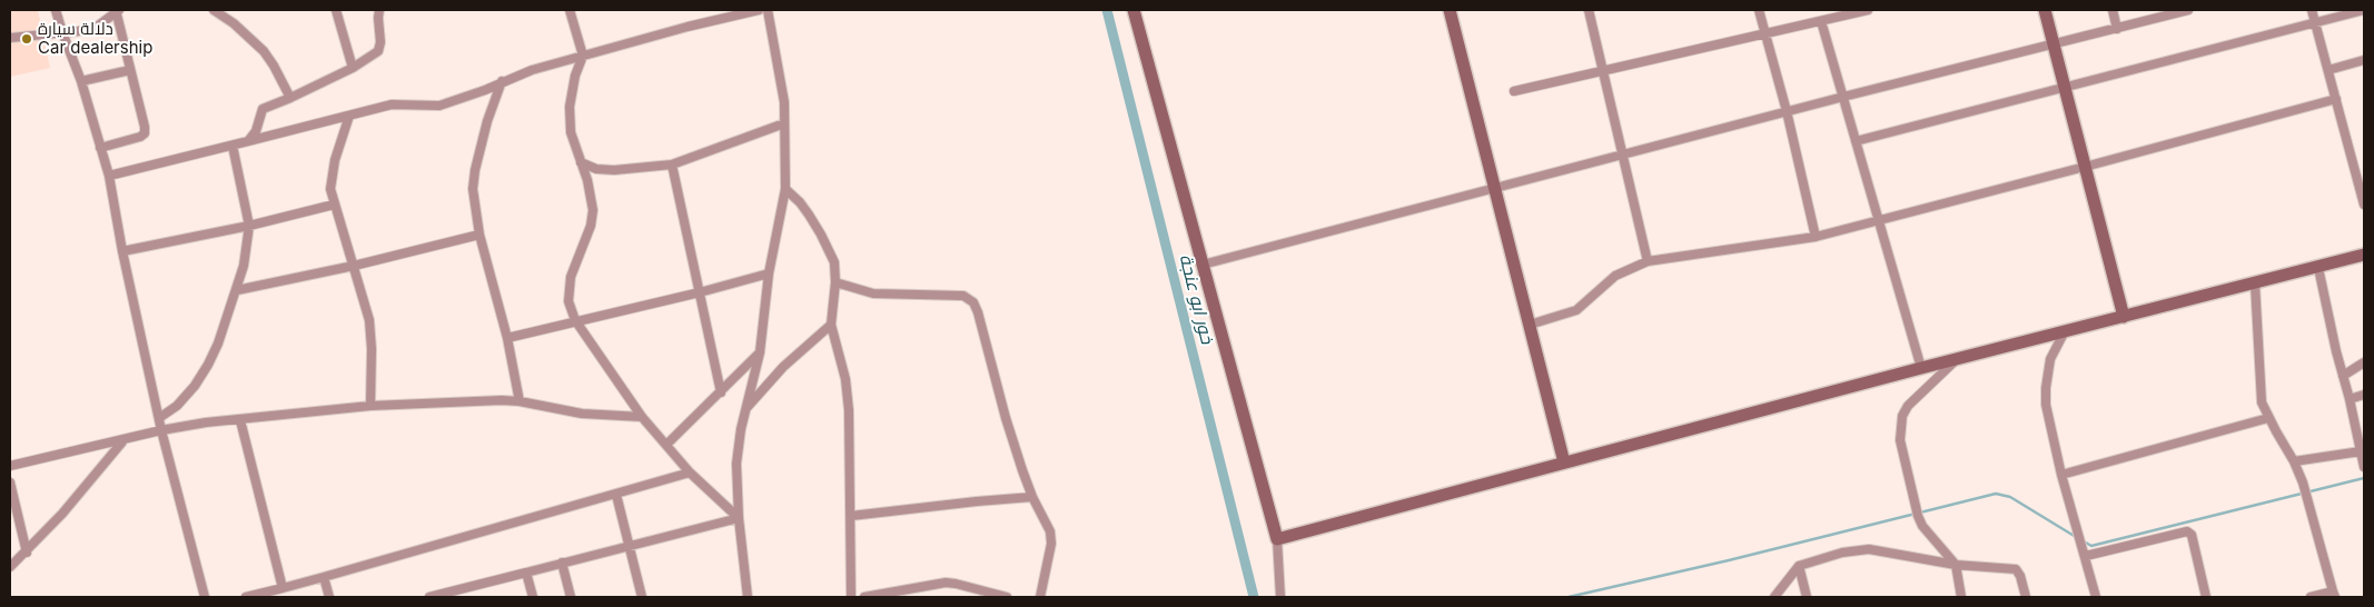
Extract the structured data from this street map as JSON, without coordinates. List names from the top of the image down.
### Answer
{
  "water": ["خور ابو عنجة"],
  "places": ["دلالة سيارة Car dealership"]
}
